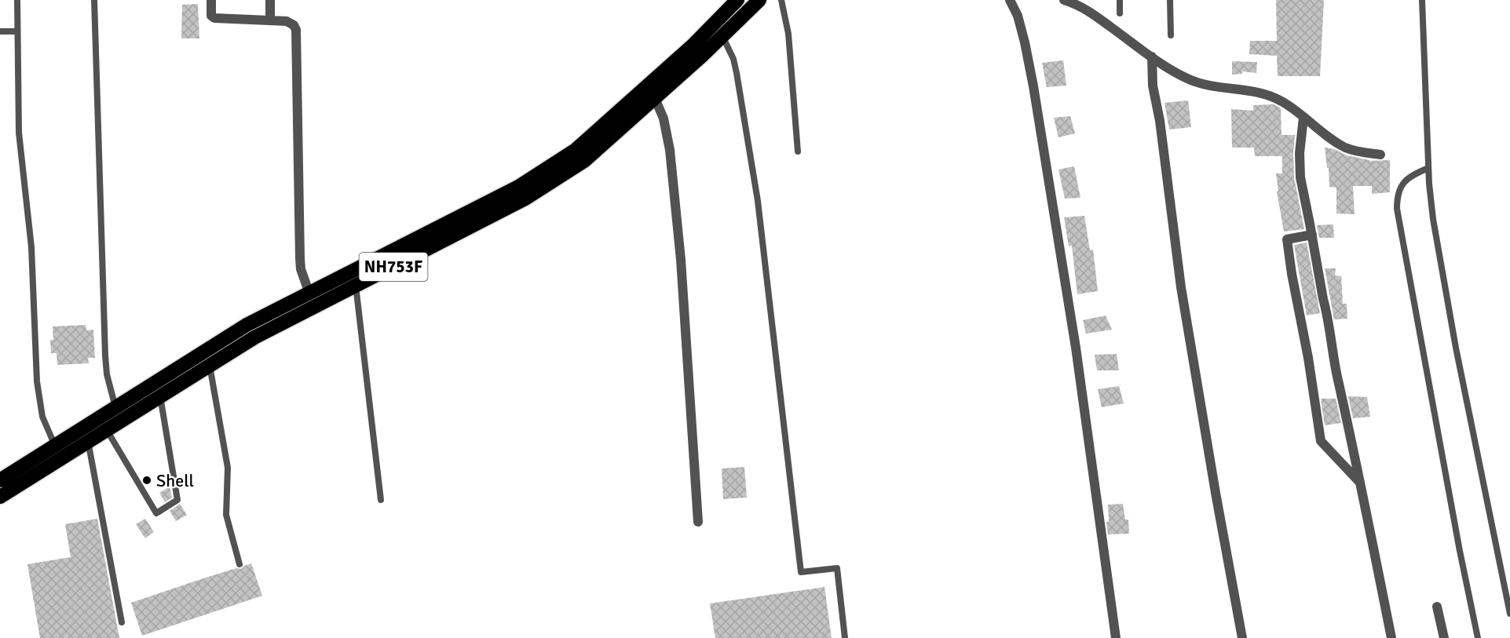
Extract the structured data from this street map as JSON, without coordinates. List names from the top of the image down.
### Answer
{
  "streets": {
    "highway": ["NH753F"]
  },
  "places": ["Shell"]
}
